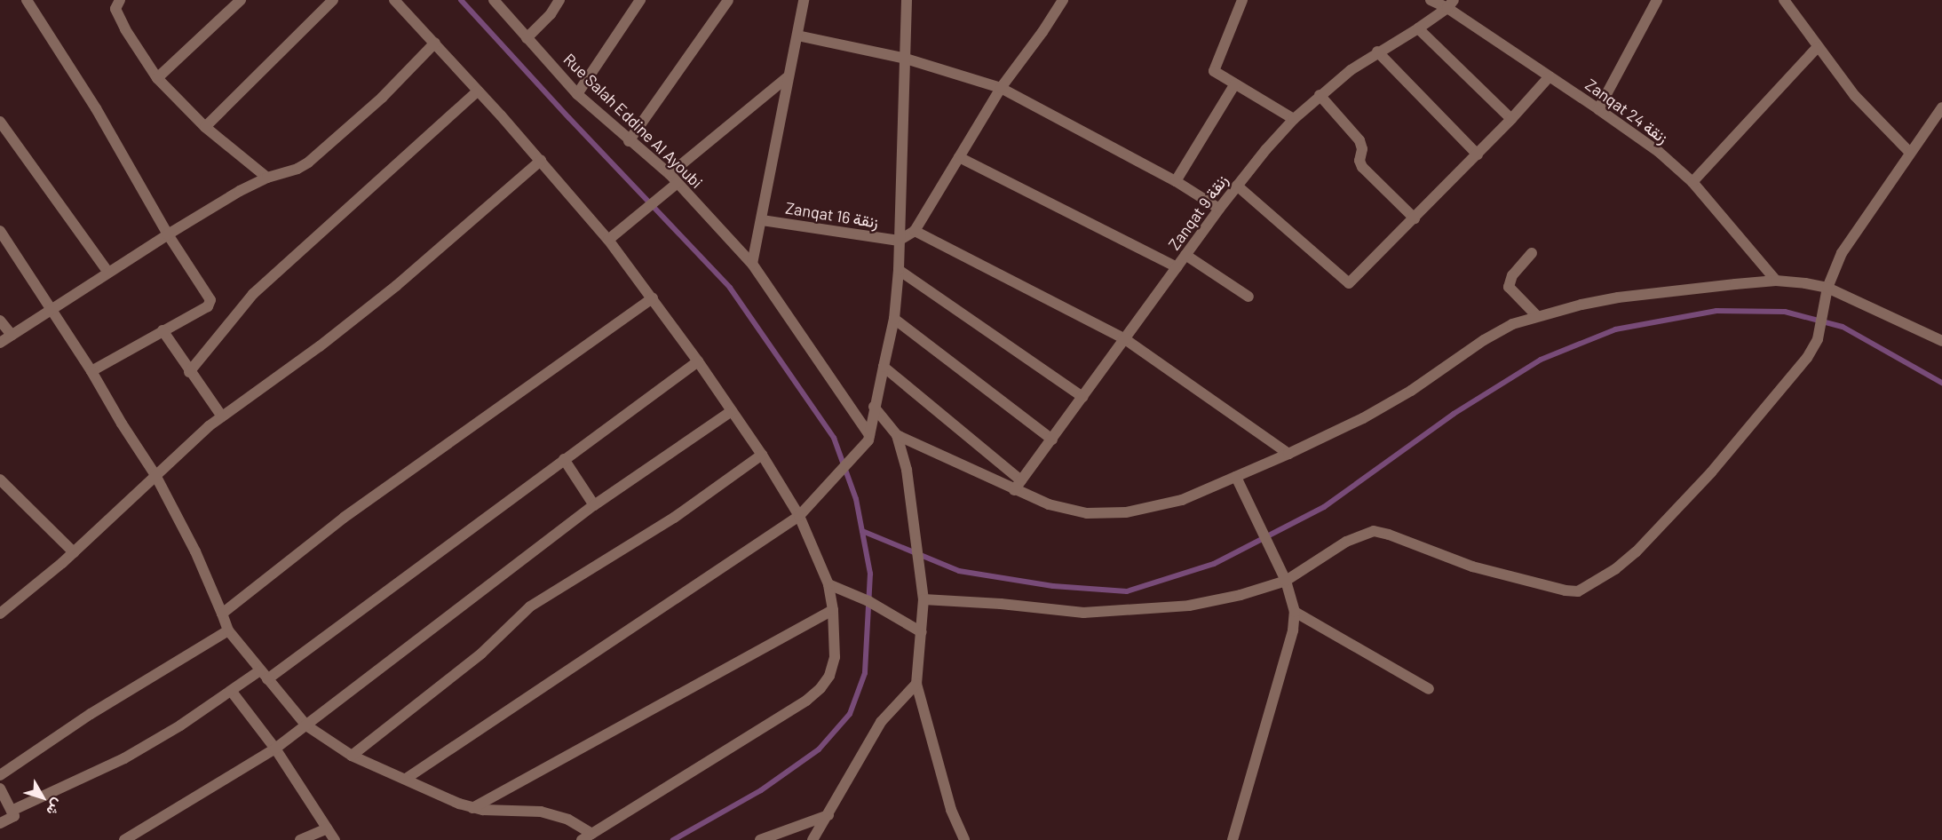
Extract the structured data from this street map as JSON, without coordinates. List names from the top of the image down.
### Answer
{
  "streets": {
    "street": [
      "Zanqat 24 زنقة",
      "Rue Salah Eddine Al Ayoubi",
      "Zanqat 9 زنقة",
      "Zanqat 16 زنقة"
    ]
  },
  "crossings": [
    ["Zanqat 24 زنقة", "Zanqat 9 زنقة"]
  ],
  "north": "bottom right"
}
